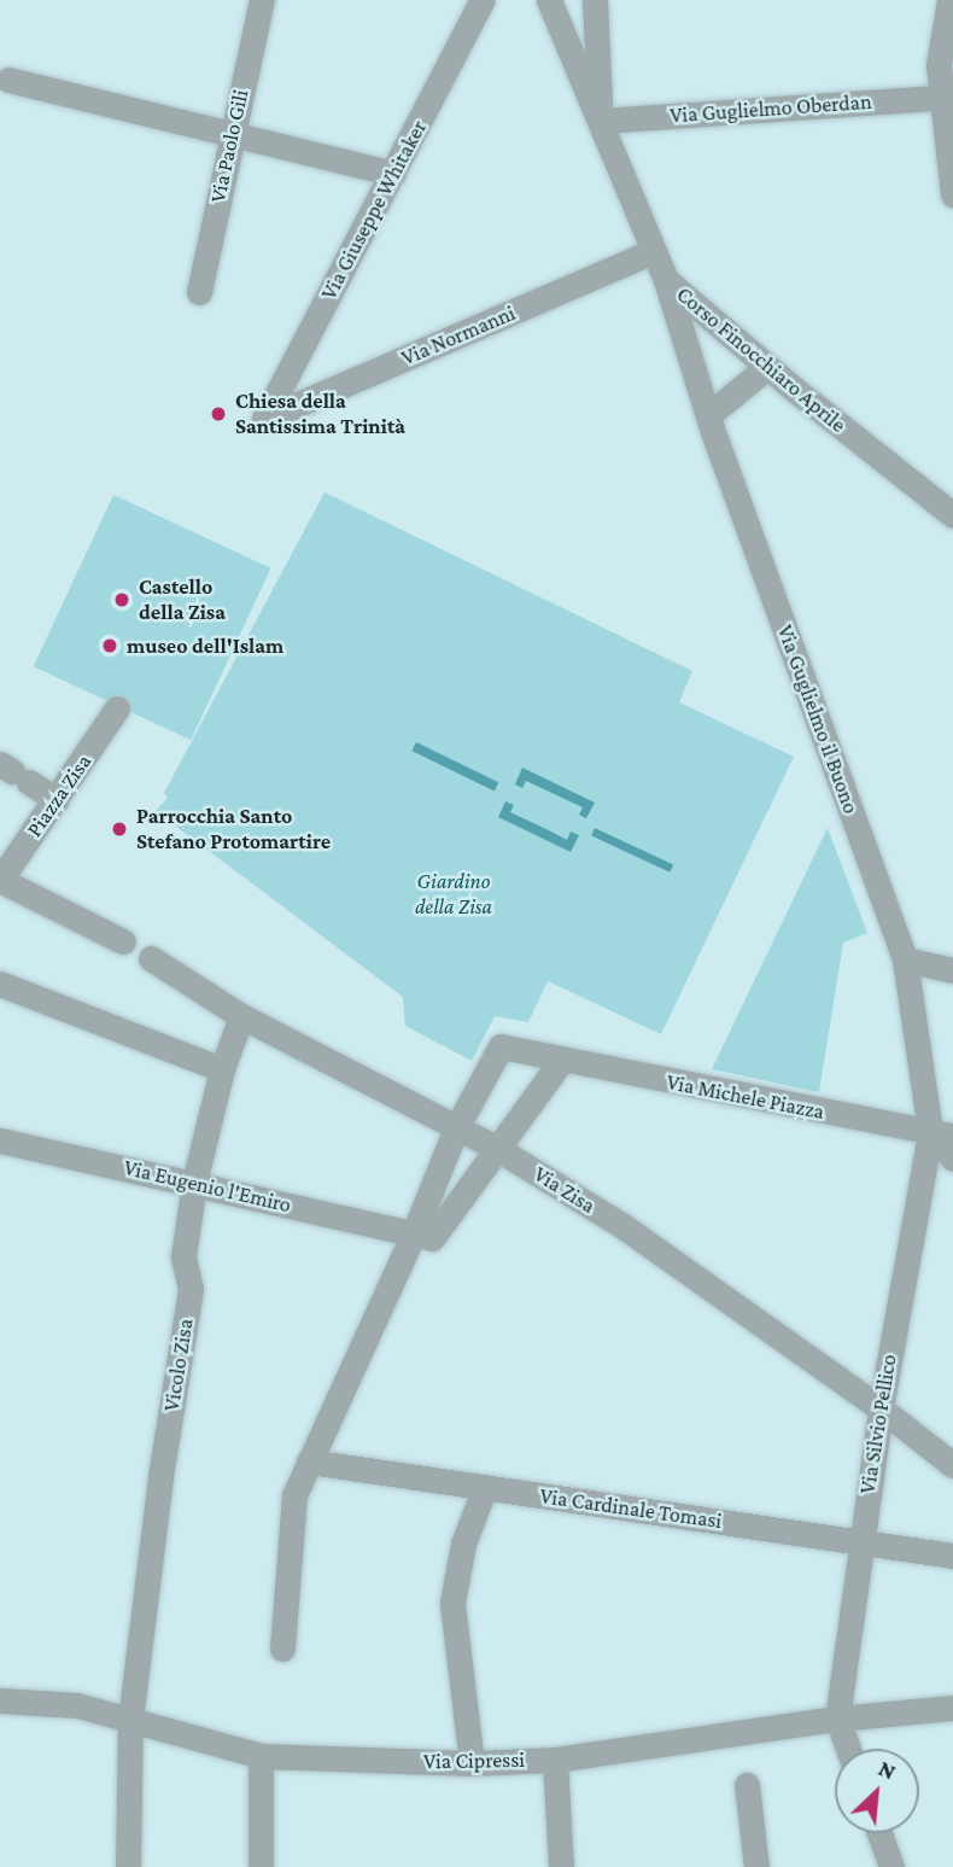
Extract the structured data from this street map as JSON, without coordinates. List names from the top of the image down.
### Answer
{
  "streets": {
    "street": [
      "Via Guglielmo Oberdan",
      "Via Paolo Gili",
      "Via Giuseppe Whitaker",
      "Via Normanni",
      "Corso Finocchiaro Aprile",
      "Via Guglielmo il Buono",
      "Piazza Zisa",
      "Via Michele Piazza",
      "Via Eugenio l'Emiro",
      "Via Zisa",
      "Vicolo Zisa",
      "Via Silvio Pellico",
      "Via Cardinale Tomasi",
      "Via Cipressi"
    ]
  },
  "crossings": [
    ["Via Guglielmo Oberdan", "Corso Finocchiaro Aprile"],
    ["Via Giuseppe Whitaker", "Via Normanni"],
    ["Via Normanni", "Corso Finocchiaro Aprile"],
    ["Corso Finocchiaro Aprile", "Via Guglielmo il Buono"],
    ["Via Guglielmo il Buono", "Via Michele Piazza"],
    ["Via Guglielmo il Buono", "Via Silvio Pellico"],
    ["Via Michele Piazza", "Via Zisa"],
    ["Via Michele Piazza", "Via Silvio Pellico"],
    ["Via Eugenio l'Emiro", "Vicolo Zisa"],
    ["Via Zisa", "Vicolo Zisa"],
    ["Via Zisa", "Via Silvio Pellico"],
    ["Vicolo Zisa", "Via Cipressi"],
    ["Via Silvio Pellico", "Via Cardinale Tomasi"],
    ["Via Silvio Pellico", "Via Cipressi"]
  ],
  "parks": ["Giardino della Zisa"],
  "places": [
    "Chiesa della Santissima Trinità",
    "Castello della Zisa",
    "museo dell'Islam",
    "Parrocchia Santo Stefano Protomartire"
  ],
  "north": "top right"
}
